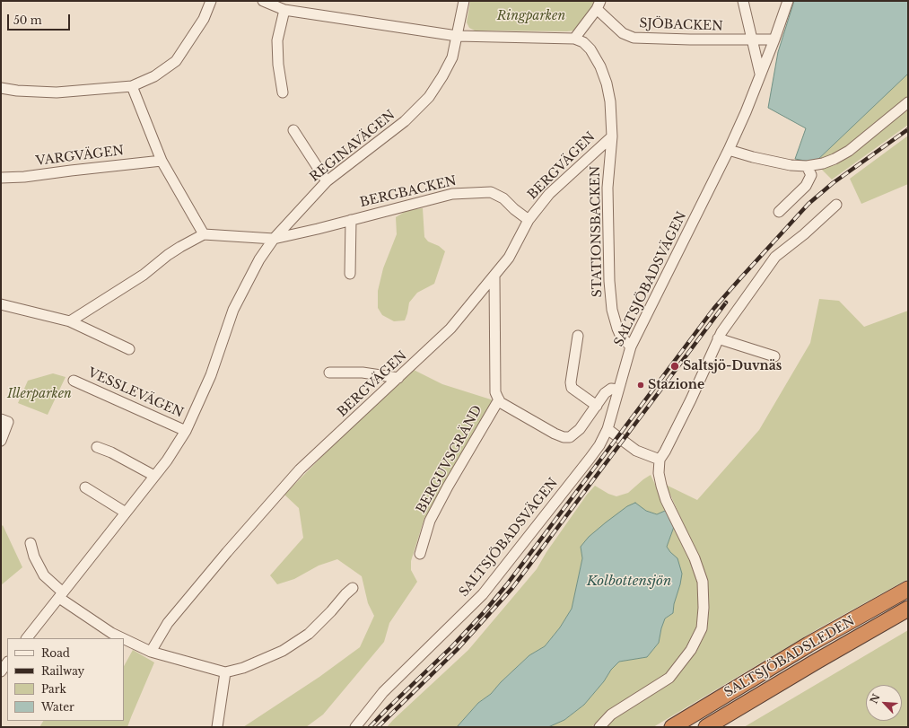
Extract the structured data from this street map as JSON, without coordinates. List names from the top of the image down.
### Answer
{
  "streets": {
    "highway": ["SALTSJÖBADSLEDEN"],
    "street": [
      "SJÖBACKEN",
      "REGINAVÄGEN",
      "VARGVÄGEN",
      "BERGVÄGEN",
      "BERGBACKEN",
      "STATIONSBACKEN",
      "SALTSJÖBADSVÄGEN",
      "VESSLEVÄGEN",
      "BERGUVSGRÄND"
    ]
  },
  "crossings": [
    ["SJÖBACKEN", "SALTSJÖBADSVÄGEN"],
    ["REGINAVÄGEN", "BERGBACKEN"],
    ["REGINAVÄGEN", "VESSLEVÄGEN"],
    ["BERGVÄGEN", "BERGBACKEN"],
    ["BERGVÄGEN", "STATIONSBACKEN"],
    ["STATIONSBACKEN", "SALTSJÖBADSVÄGEN"]
  ],
  "water": ["Kolbottensjön"],
  "parks": ["Ringparken", "Illerparken"],
  "places": ["Saltsjö-Duvnäs", "Stazione"],
  "legend": [
    "Road",
    "Railway",
    "Park",
    "Water"
  ],
  "scale_bar": "50 m",
  "north": "top left"
}
